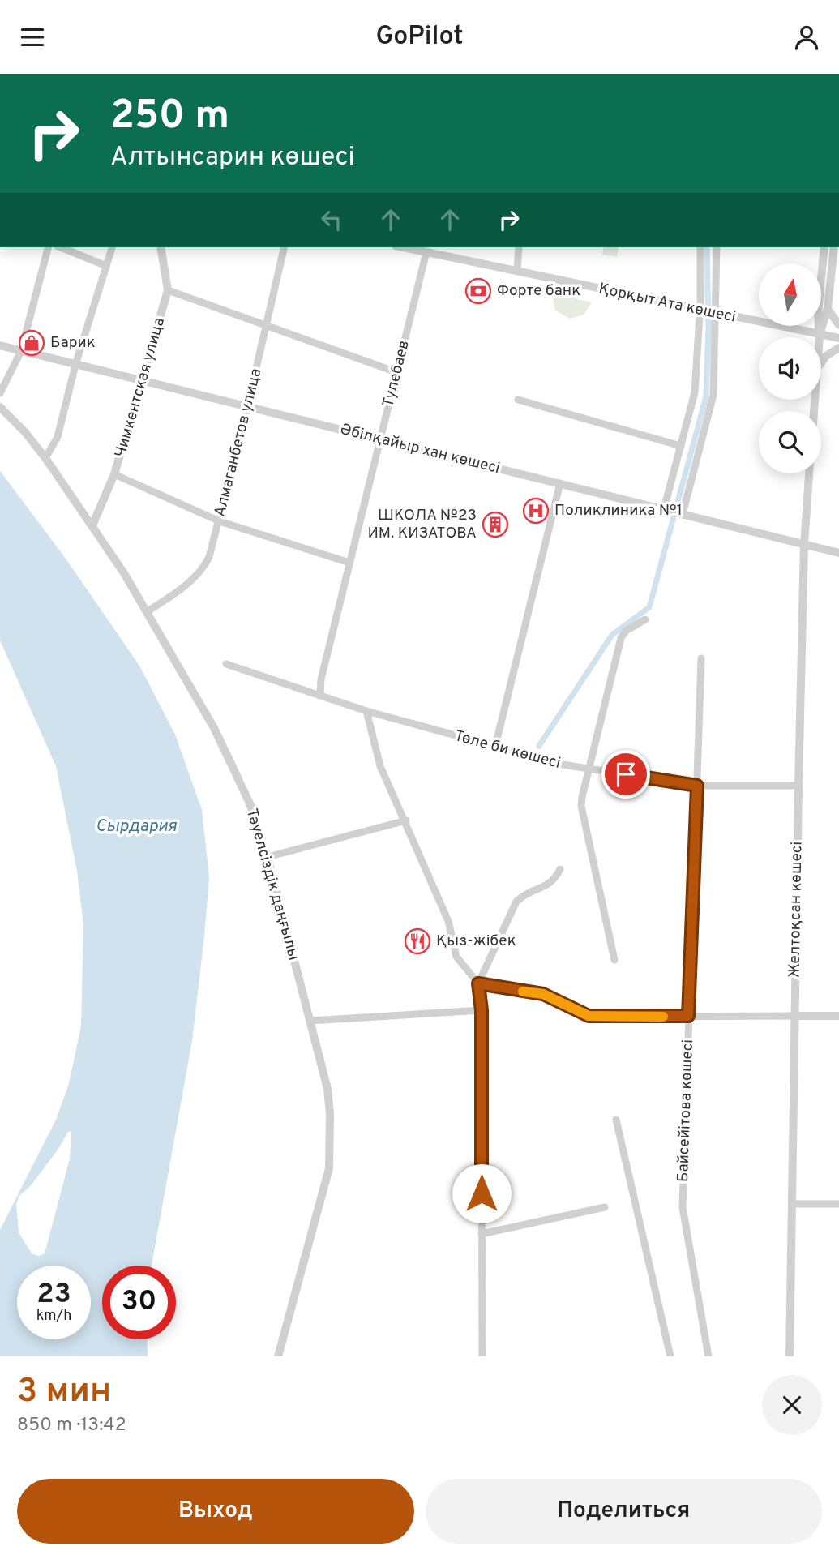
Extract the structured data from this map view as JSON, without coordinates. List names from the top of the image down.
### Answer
{
  "streets": {
    "street": [
      "Қорқыт Ата көшесі",
      "Тулебаев",
      "Чимкентская улица",
      "Алмаганбетов улица",
      "Әбілқайыр хан көшесі",
      "Төле би көшесі",
      "Тәуелсіздік даңғылы",
      "Желтоқсан көшесі",
      "Байсейітова көшесі"
    ]
  },
  "crossings": [
    ["Қорқыт Ата көшесі", "Тулебаев"],
    ["Тулебаев", "Әбілқайыр хан көшесі"],
    ["Тулебаев", "Төле би көшесі"],
    ["Чимкентская улица", "Әбілқайыр хан көшесі"],
    ["Чимкентская улица", "Тәуелсіздік даңғылы"],
    ["Алмаганбетов улица", "Әбілқайыр хан көшесі"],
    ["Алмаганбетов улица", "Тәуелсіздік даңғылы"],
    ["Әбілқайыр хан көшесі", "Желтоқсан көшесі"],
    ["Төле би көшесі", "Желтоқсан көшесі"],
    ["Төле би көшесі", "Байсейітова көшесі"]
  ],
  "water": ["Сырдария"],
  "places": {
    "bank": ["Форте банк"],
    "shop": ["Барик"],
    "hospital": ["Поликлиника №1"],
    "building": ["ШКОЛА №23 ИМ. КИЗАТОВА"],
    "restaurant": ["Қыз-жібек"]
  },
  "north": "top",
  "page": {
    "header": "GoPilot",
    "turn": ["250 m", "Алтынсарин көшесі"],
    "speed": "23 km/h",
    "limit": "30",
    "heading": ["3 мин", "850 m · 13:42"],
    "buttons": ["Выход", "Поделиться"]
  }
}
